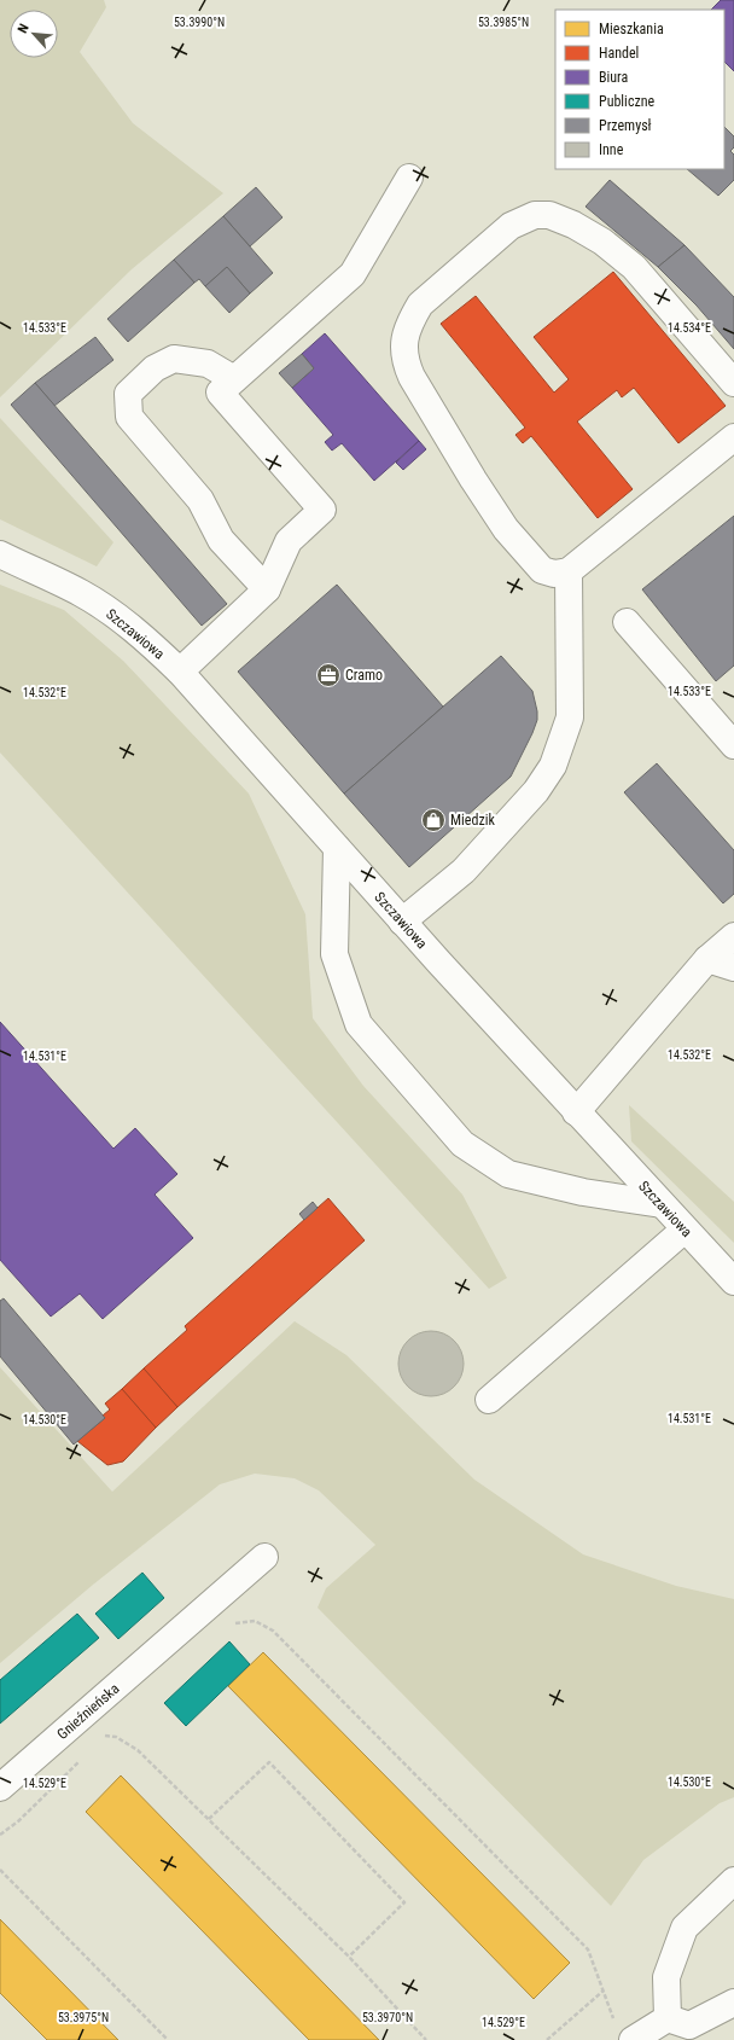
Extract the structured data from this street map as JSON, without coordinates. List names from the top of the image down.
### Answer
{
  "streets": {
    "street": ["Szczawiowa", "Gnieźnieńska"]
  },
  "places": {
    "office": ["Cramo"],
    "shop": ["Miedzik"]
  },
  "legend": [
    "Mieszkania",
    "Handel",
    "Biura",
    "Publiczne",
    "Przemysł",
    "Inne"
  ],
  "north": "top left",
  "coordinates": [
    "53.3990°N",
    "53.3985°N",
    "14.534°E",
    "14.533°E",
    "14.532°E",
    "14.531°E",
    "14.530°E",
    "14.529°E",
    "53.3975°N",
    "53.3970°N"
  ]
}
